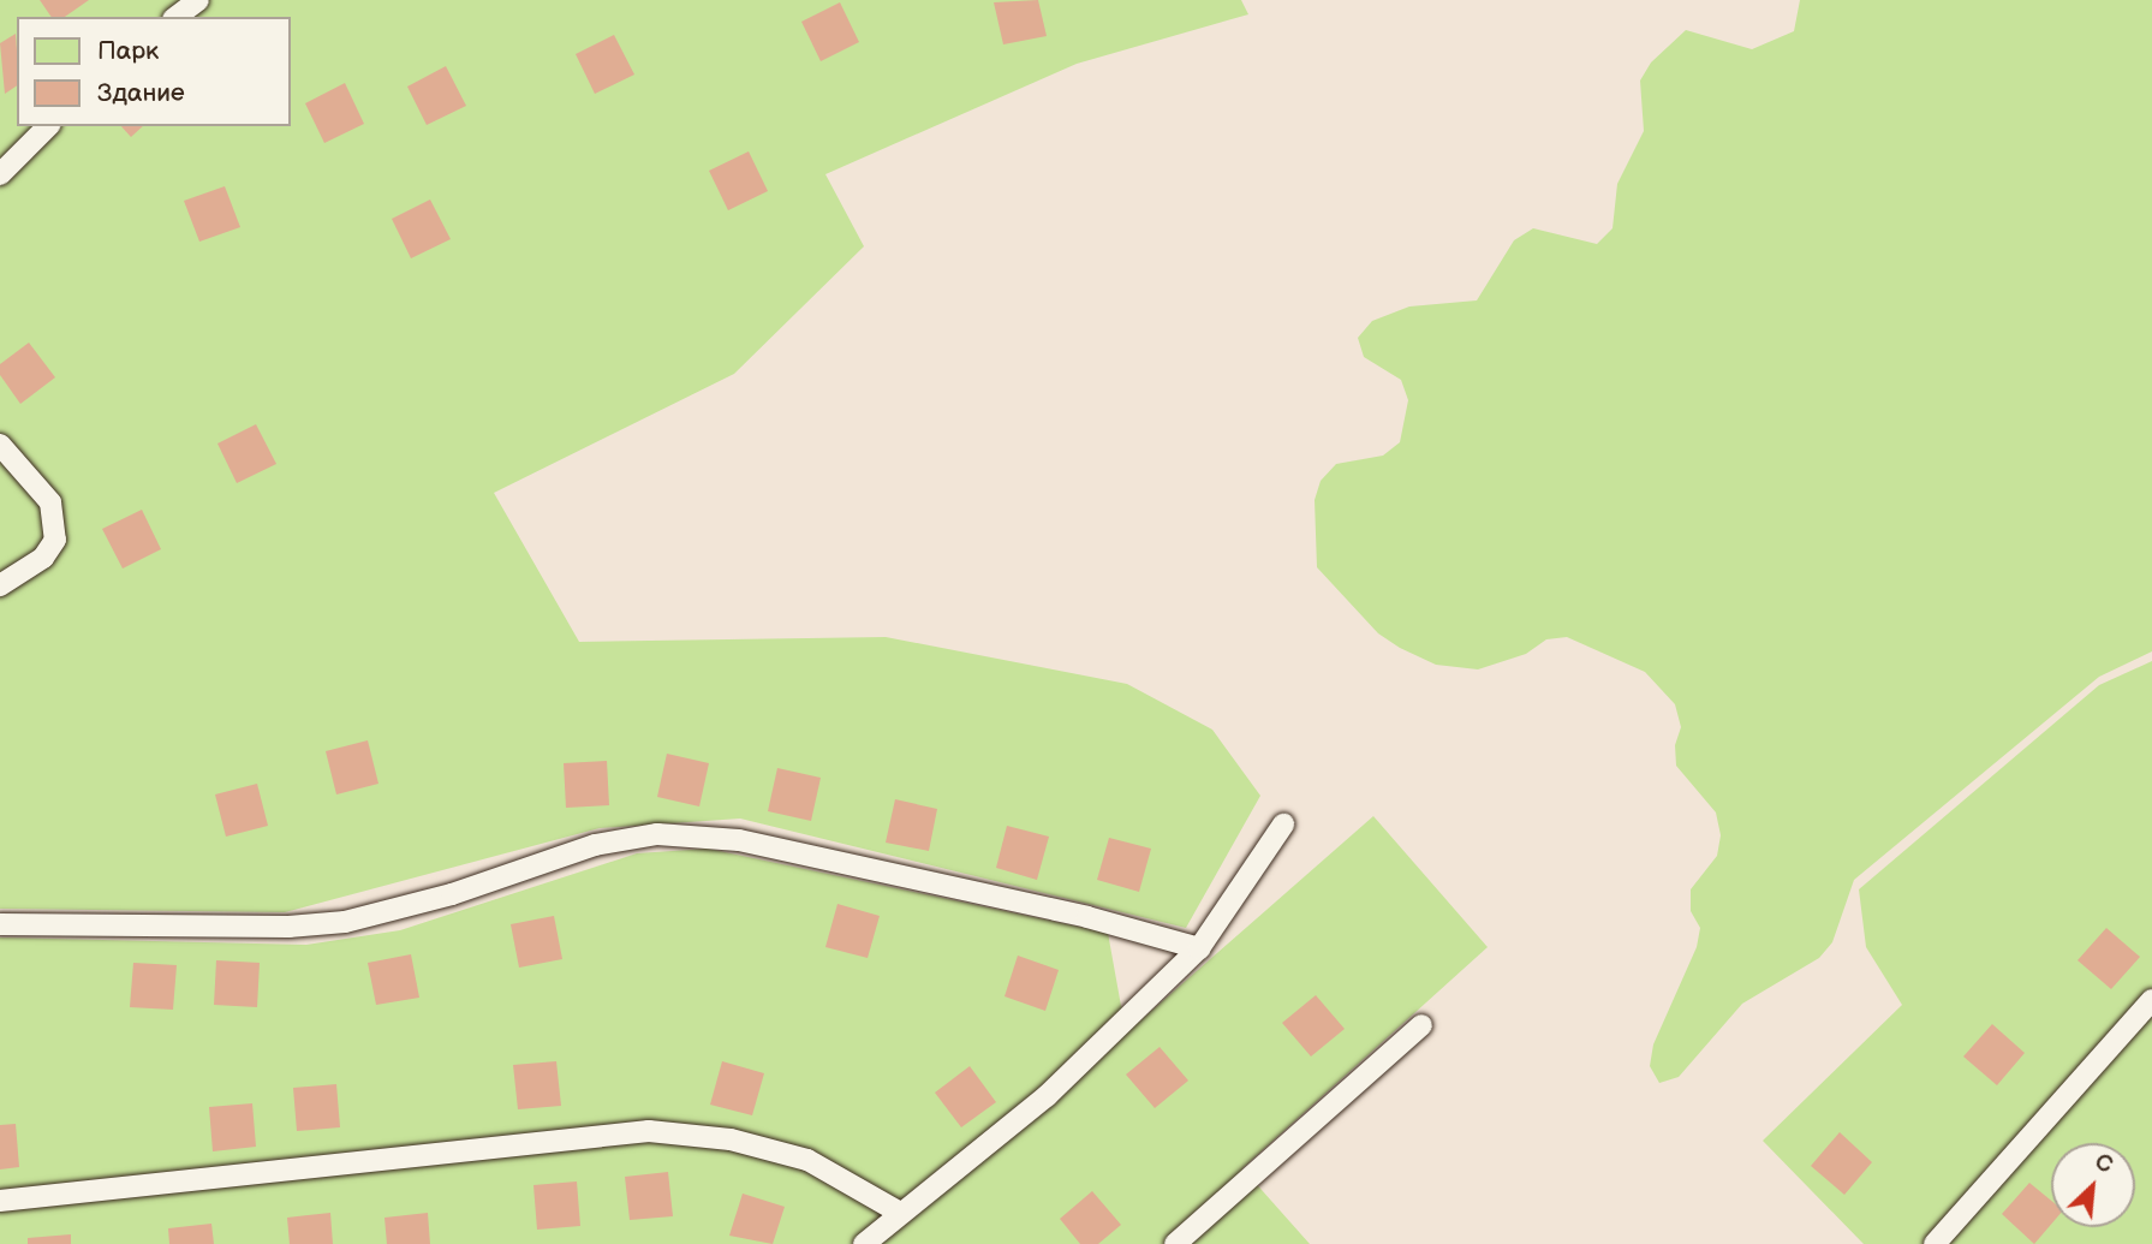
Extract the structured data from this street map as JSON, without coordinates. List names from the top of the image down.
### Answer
{
  "legend": ["Парк", "Здание"],
  "north": "top right"
}
